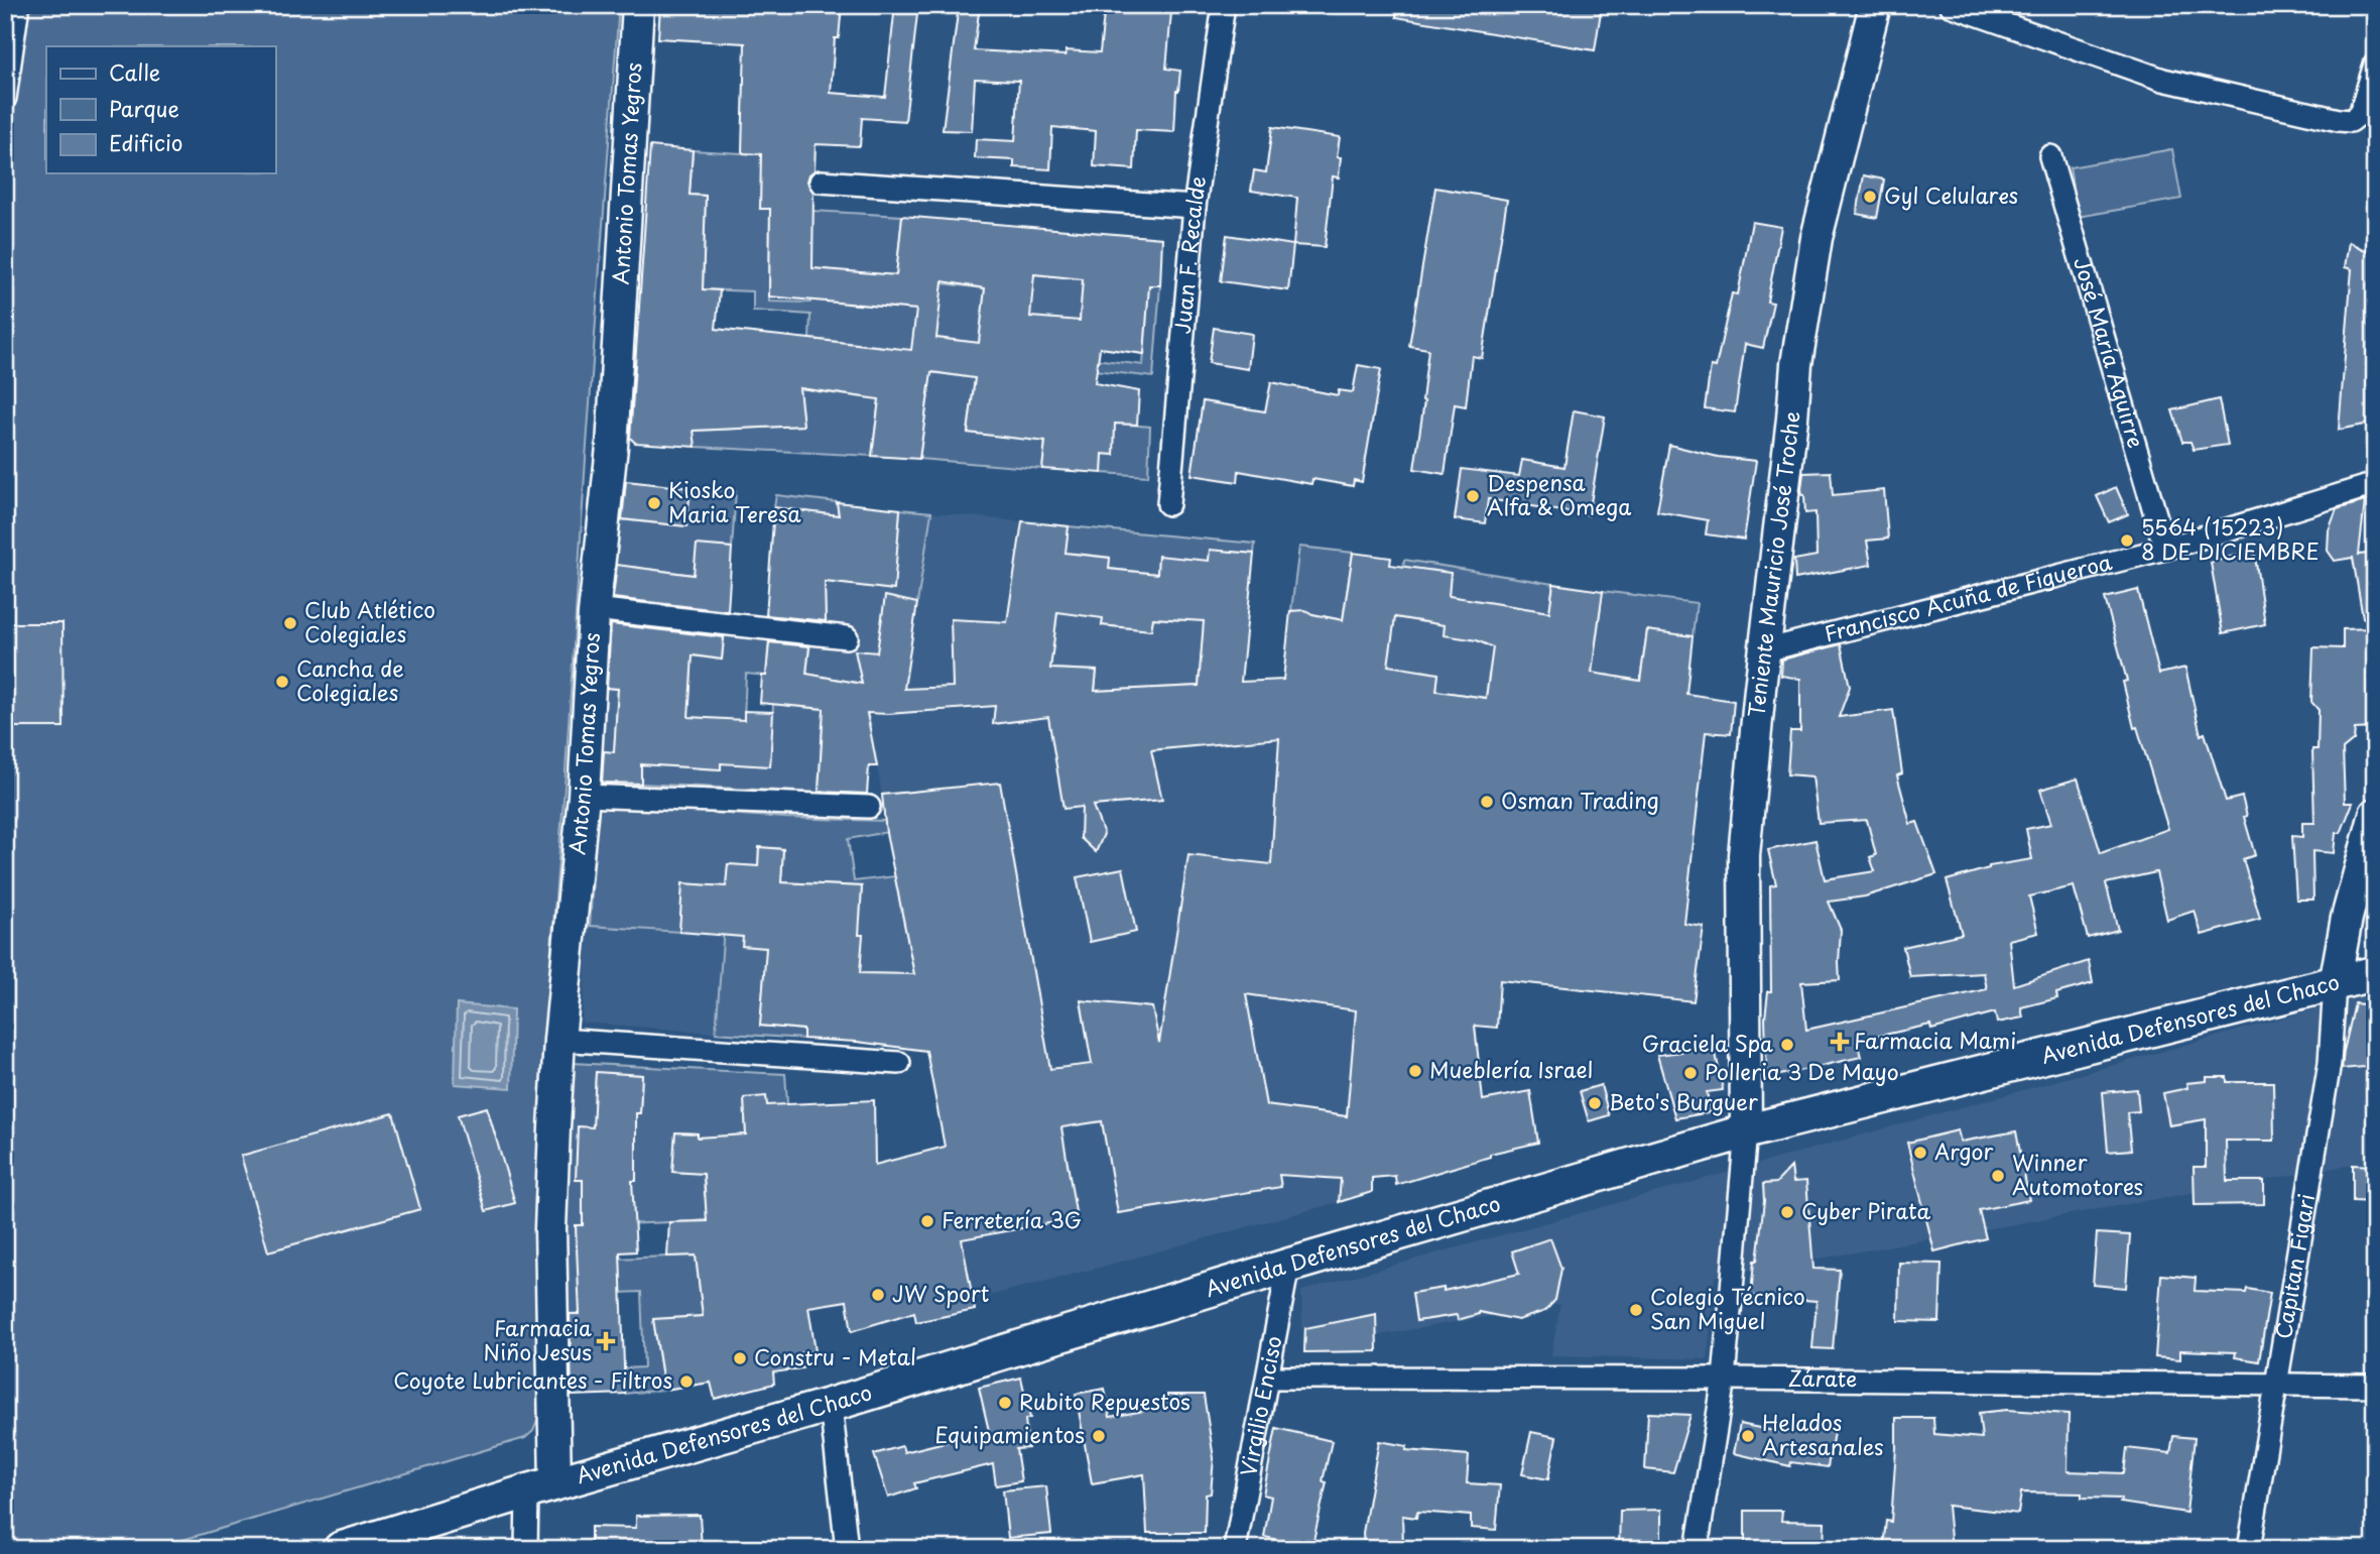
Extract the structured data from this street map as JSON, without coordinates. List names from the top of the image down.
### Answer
{
  "streets": {
    "main road": ["Avenida Defensores del Chaco"],
    "street": [
      "Antonio Tomas Yegros",
      "Juan F. Recalde",
      "José María Aguirre",
      "Teniente Mauricio José Troche",
      "Francisco Acuña de Figueroa",
      "Capitan Figari",
      "Zárate",
      "Virgilio Enciso"
    ]
  },
  "crossings": [
    ["Antonio Tomas Yegros", "Avenida Defensores del Chaco"],
    ["José María Aguirre", "Francisco Acuña de Figueroa"],
    ["Teniente Mauricio José Troche", "Francisco Acuña de Figueroa"],
    ["Teniente Mauricio José Troche", "Avenida Defensores del Chaco"],
    ["Avenida Defensores del Chaco", "Capitan Figari"],
    ["Avenida Defensores del Chaco", "Virgilio Enciso"],
    ["Capitan Figari", "Zárate"],
    ["Zárate", "Virgilio Enciso"]
  ],
  "places": {
    "other": [
      "Gyl Celulares",
      "Despensa Alfa & Omega",
      "Kiosko Maria Teresa",
      "5564 (15223) 8 DE DICIEMBRE",
      "Club Atlético Colegiales",
      "Cancha de Colegiales",
      "Osman Trading",
      "Graciela Spa",
      "Mueblería Israel",
      "Polleria 3 De Mayo",
      "Beto's Burguer",
      "Argor",
      "Winner Automotores",
      "Cyber Pirata",
      "Ferretería 3G",
      "JW Sport",
      "Colegio Técnico San Miguel",
      "Constru - Metal",
      "Coyote Lubricantes - Filtros",
      "Rubito Repuestos",
      "Equipamientos",
      "Helados Artesanales"
    ],
    "health": ["Farmacia Mami", "Farmacia Niño Jesus"]
  },
  "legend": ["Calle", "Parque", "Edificio"]
}
